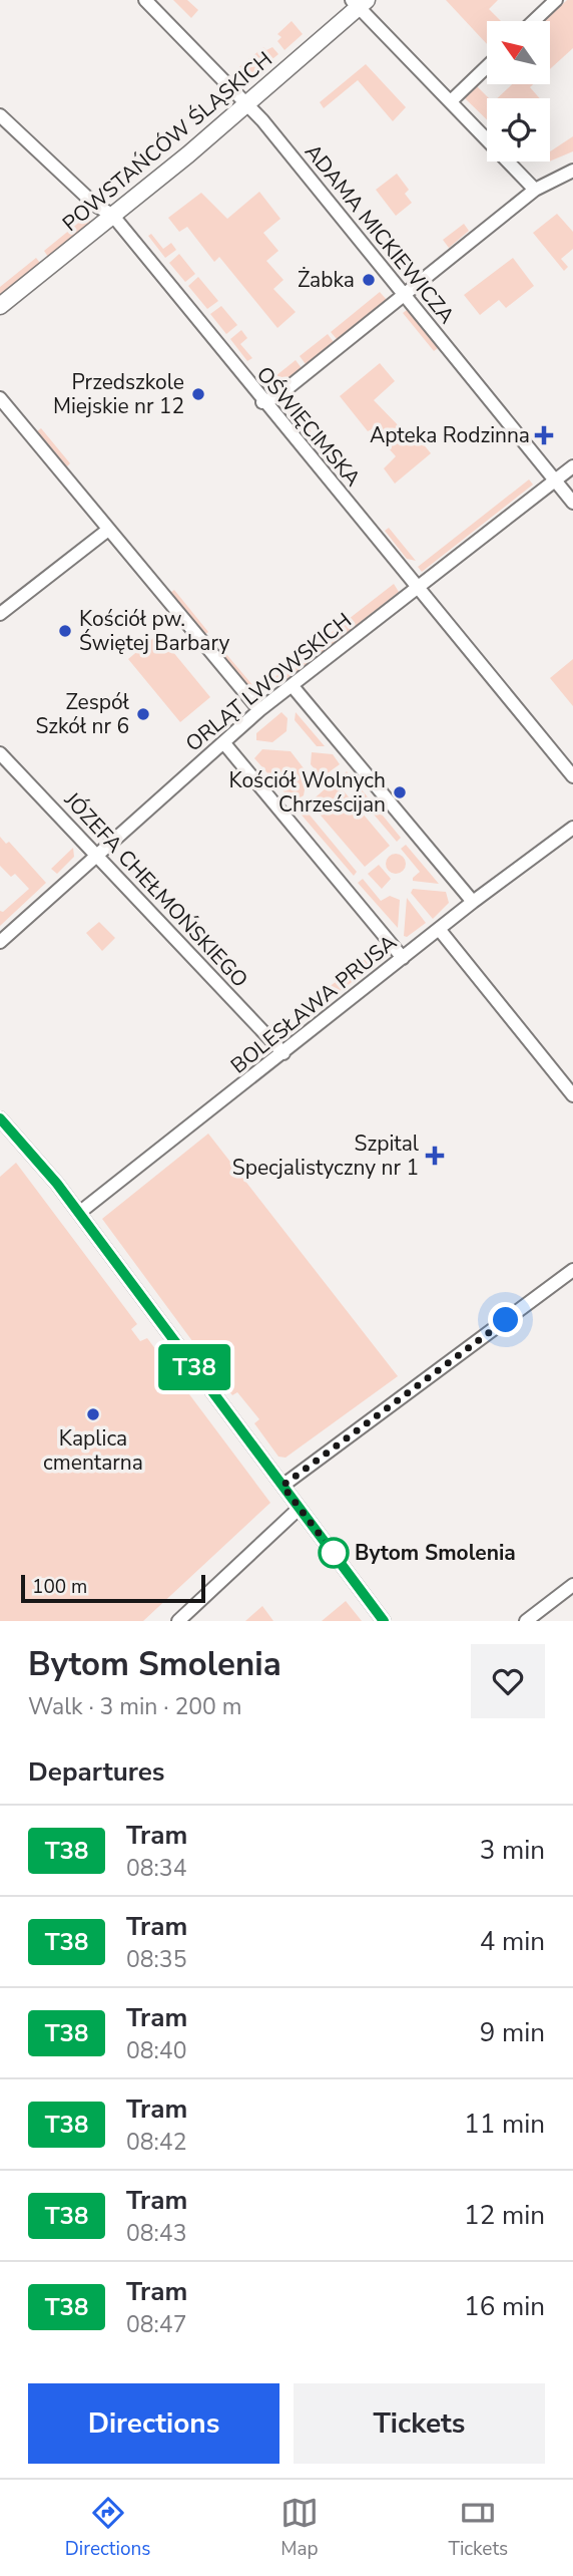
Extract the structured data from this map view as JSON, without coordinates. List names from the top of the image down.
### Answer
{
  "streets": {
    "street": [
      "POWSTAŃCÓW ŚLĄSKICH",
      "ADAMA MICKIEWICZA",
      "OŚWIĘCIMSKA",
      "ORLĄT LWOWSKICH",
      "JÓZEFA CHEŁMOŃSKIEGO",
      "BOLESŁAWA PRUSA"
    ]
  },
  "crossings": [
    ["POWSTAŃCÓW ŚLĄSKICH", "ADAMA MICKIEWICZA"],
    ["POWSTAŃCÓW ŚLĄSKICH", "OŚWIĘCIMSKA"],
    ["ADAMA MICKIEWICZA", "ORLĄT LWOWSKICH"],
    ["OŚWIĘCIMSKA", "ORLĄT LWOWSKICH"],
    ["ORLĄT LWOWSKICH", "JÓZEFA CHEŁMOŃSKIEGO"],
    ["JÓZEFA CHEŁMOŃSKIEGO", "BOLESŁAWA PRUSA"]
  ],
  "places": {
    "other": [
      "Żabka",
      "Przedszkole Miejskie nr 12",
      "Kościół pw. Świętej Barbary",
      "Zespół Szkół nr 6",
      "Kościół Wolnych Chrześcijan",
      "Kaplica cmentarna",
      "Bytom Smolenia"
    ],
    "health": ["Apteka Rodzinna", "Szpital Specjalistyczny nr 1"]
  },
  "lines": ["tram line T38"],
  "scale_bar": "100 m",
  "north": "top left",
  "page": {
    "on_map": "T38",
    "scale": "100 m",
    "heading": [
      ["Bytom Smolenia", "Walk · 3 min · 200 m"],
      "Departures"
    ],
    "list": [
      {
        "mark": "T38",
        "name": "Tram",
        "note": "08:34",
        "value": "3 min"
      },
      {
        "mark": "T38",
        "name": "Tram",
        "note": "08:35",
        "value": "4 min"
      },
      {
        "mark": "T38",
        "name": "Tram",
        "note": "08:40",
        "value": "9 min"
      },
      {
        "mark": "T38",
        "name": "Tram",
        "note": "08:42",
        "value": "11 min"
      },
      {
        "mark": "T38",
        "name": "Tram",
        "note": "08:43",
        "value": "12 min"
      },
      {
        "mark": "T38",
        "name": "Tram",
        "note": "08:47",
        "value": "16 min"
      }
    ],
    "buttons": ["Directions", "Tickets"],
    "tabs": ["Directions", "Map", "Tickets"]
  }
}
